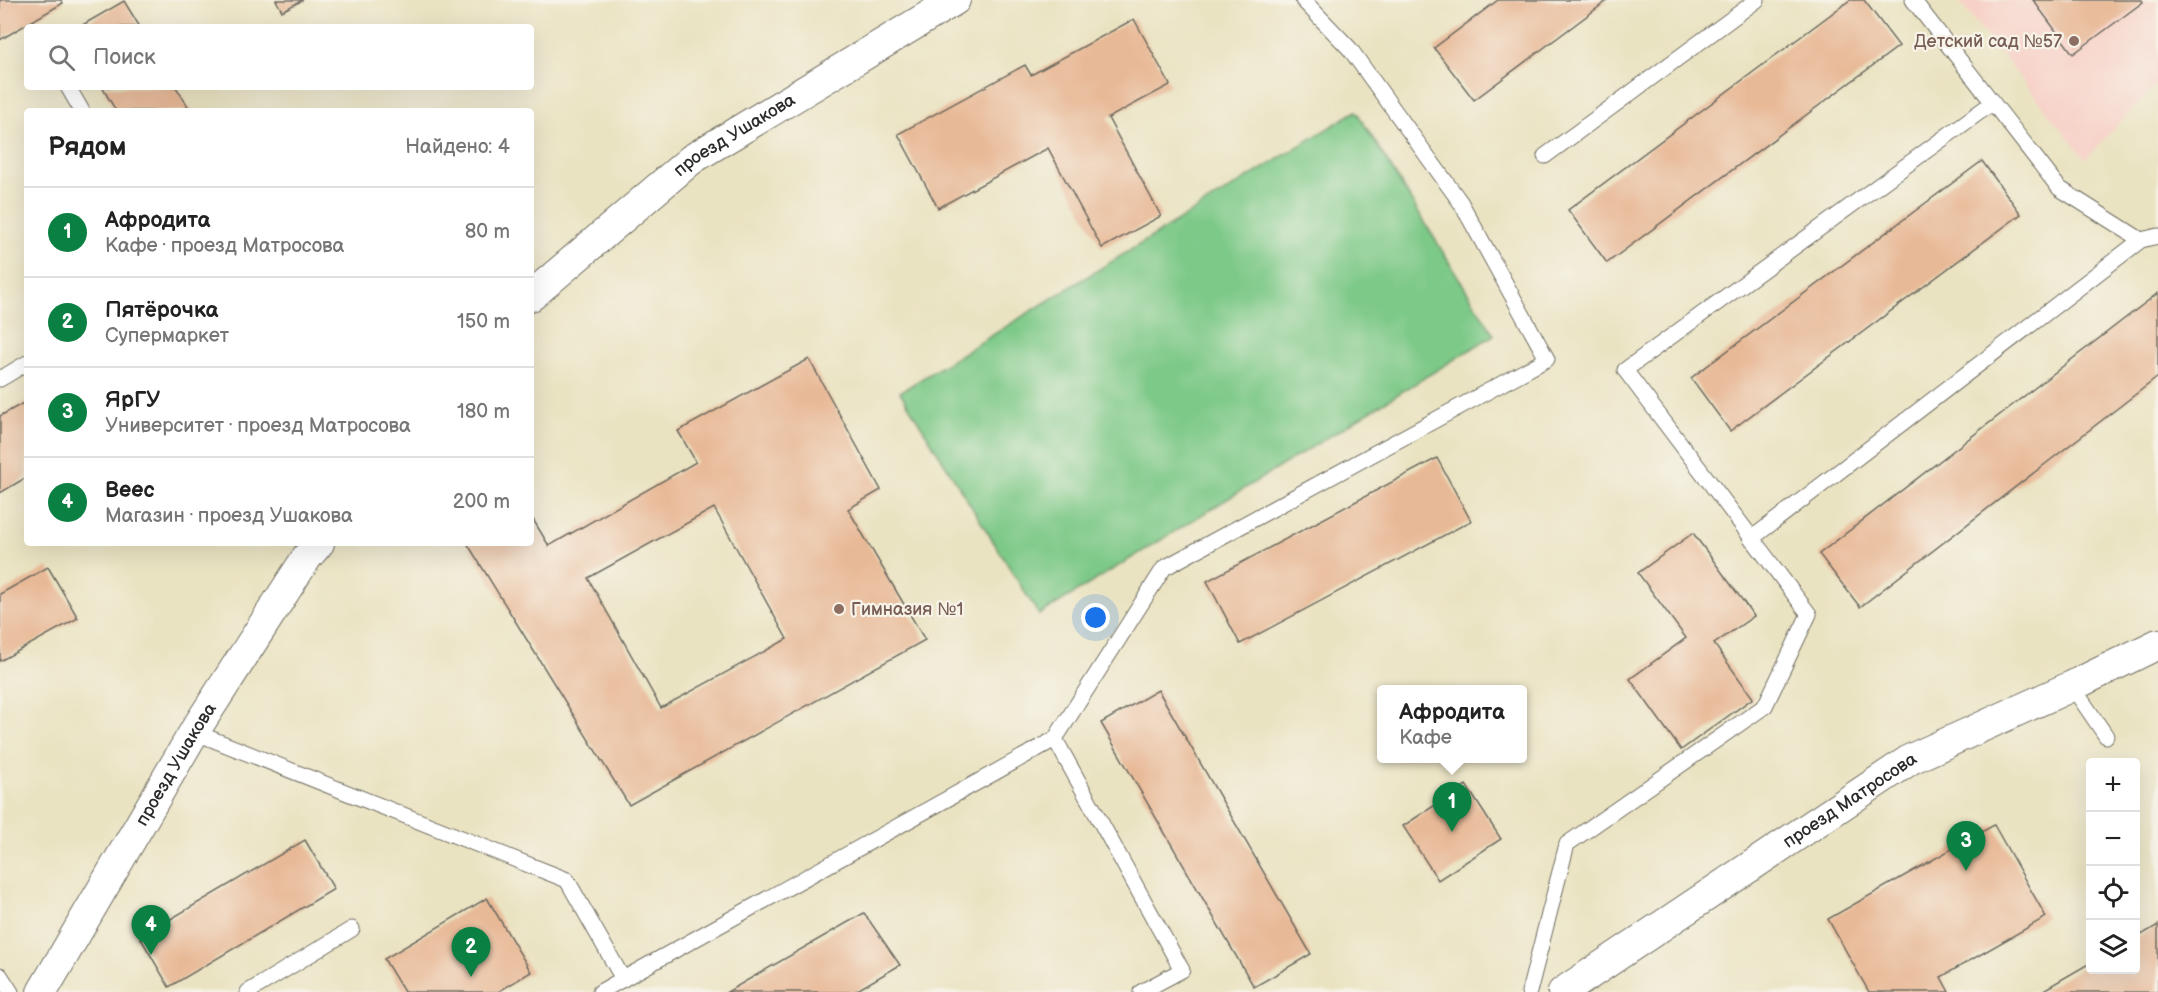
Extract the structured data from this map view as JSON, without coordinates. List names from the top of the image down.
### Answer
{
  "streets": {
    "street": ["проезд Ушакова", "проезд Матросова"]
  },
  "places": ["Детский сад №57", "Гимназия №1"],
  "page": {
    "search": "Поиск",
    "heading": ["Рядом", "Найдено: 4"],
    "list": [
      {
        "mark": "1",
        "name": "Афродита",
        "note": "Кафе · проезд Матросова",
        "value": "80 m"
      },
      {
        "mark": "2",
        "name": "Пятёрочка",
        "note": "Супермаркет",
        "value": "150 m"
      },
      {
        "mark": "3",
        "name": "ЯрГУ",
        "note": "Университет · проезд Матросова",
        "value": "180 m"
      },
      {
        "mark": "4",
        "name": "Веес",
        "note": "Магазин · проезд Ушакова",
        "value": "200 m"
      }
    ],
    "popup": ["Афродита", "Кафе"],
    "map_buttons": ["+", "−"],
    "pins": [
      "1",
      "3",
      "4",
      "2"
    ]
  }
}
